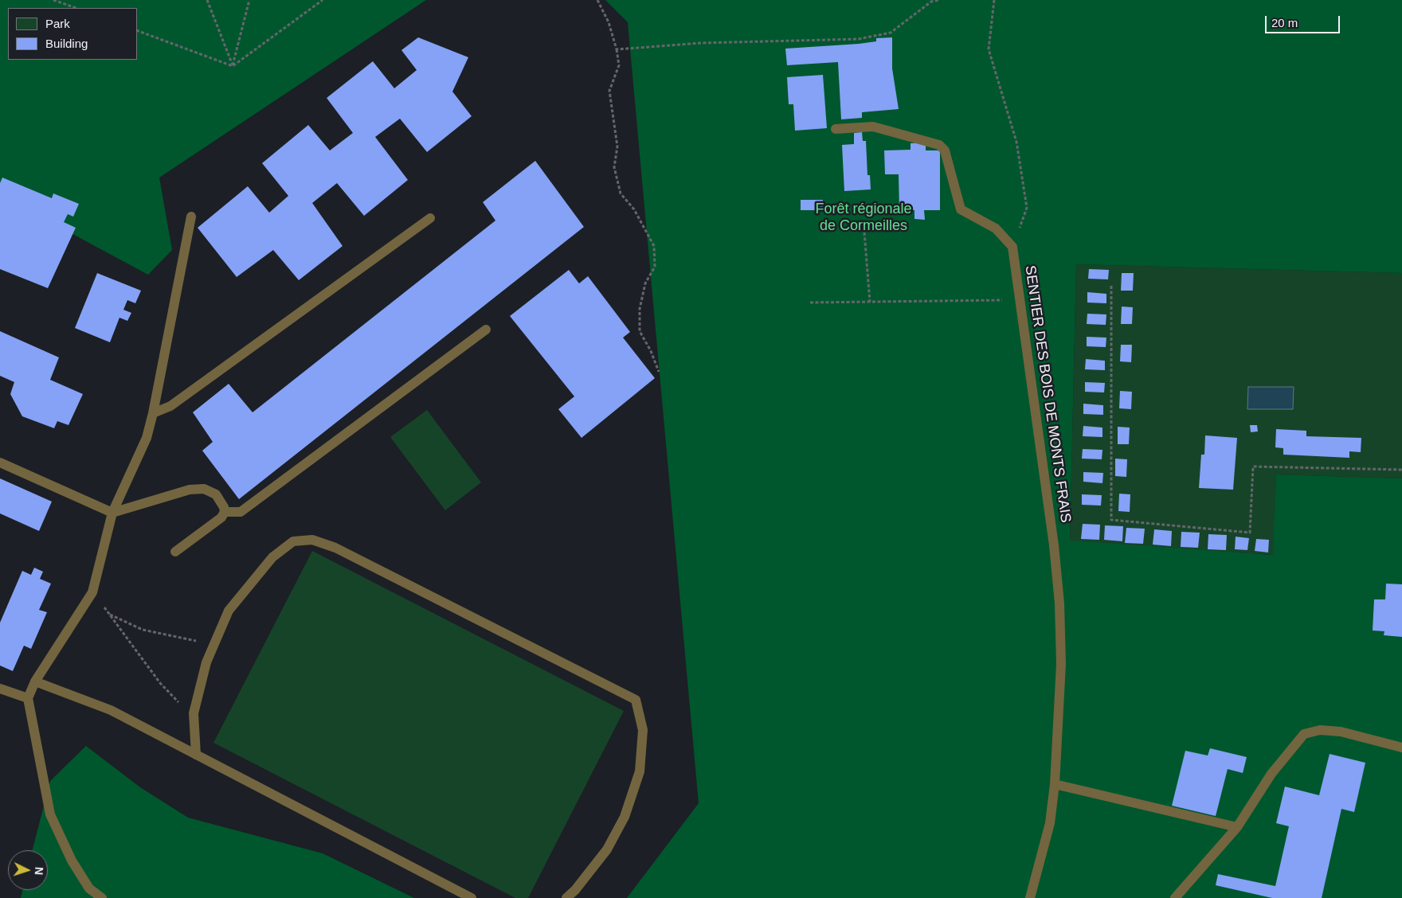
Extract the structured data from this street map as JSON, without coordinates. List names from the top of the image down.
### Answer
{
  "streets": {
    "lane": ["SENTIER DES BOIS DE MONTS FRAIS"]
  },
  "parks": ["Forêt régionale de Cormeilles"],
  "legend": ["Park", "Building"],
  "scale_bar": "20 m",
  "north": "right"
}
